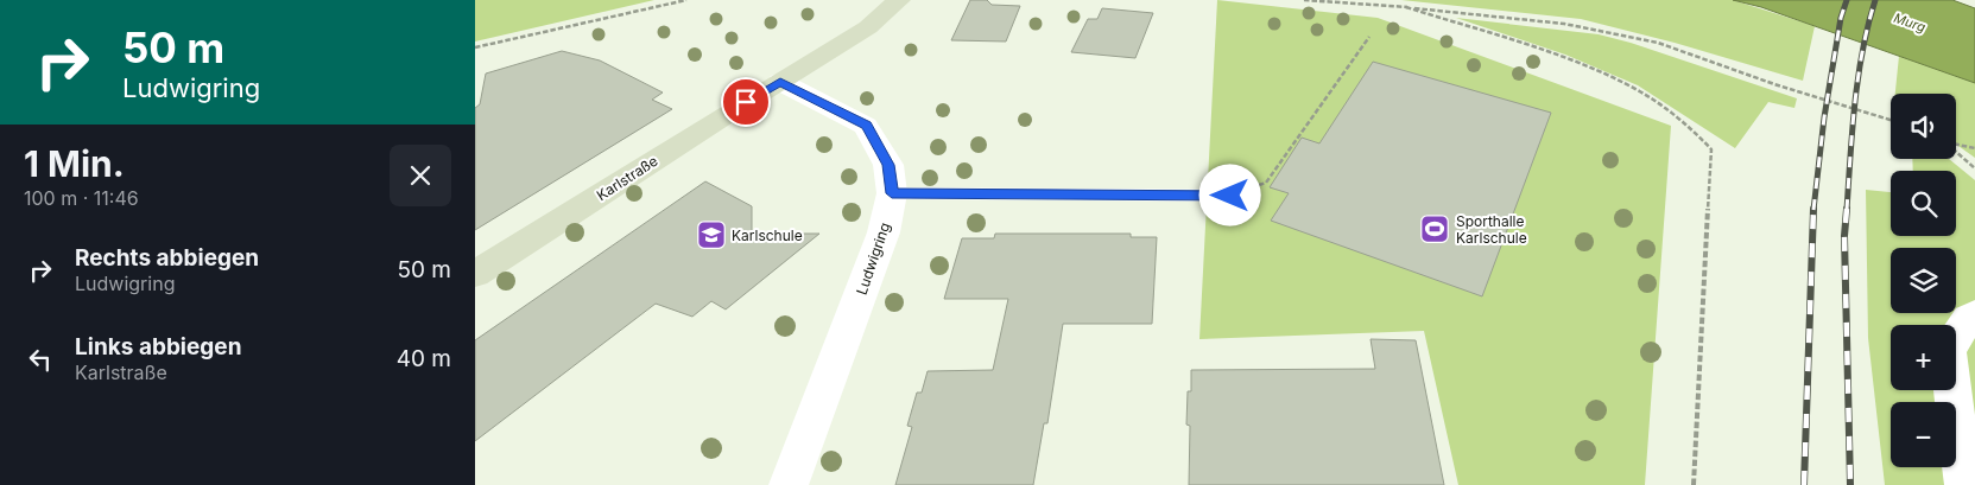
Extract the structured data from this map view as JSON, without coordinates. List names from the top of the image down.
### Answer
{
  "streets": {
    "street": ["Karlstraße", "Ludwigring"]
  },
  "crossings": [
    ["Karlstraße", "Ludwigring"]
  ],
  "water": ["Murg"],
  "places": {
    "sports": ["Sporthalle Karlschule"],
    "school or university": ["Karlschule"]
  },
  "page": {
    "turn": ["50 m", "Ludwigring"],
    "map_buttons": ["+", "−"],
    "heading": ["1 Min.", "100 m · 11:46"],
    "list": [
      {
        "name": "Rechts abbiegen",
        "note": "Ludwigring",
        "value": "50 m"
      },
      {
        "name": "Links abbiegen",
        "note": "Karlstraße",
        "value": "40 m"
      }
    ]
  }
}
